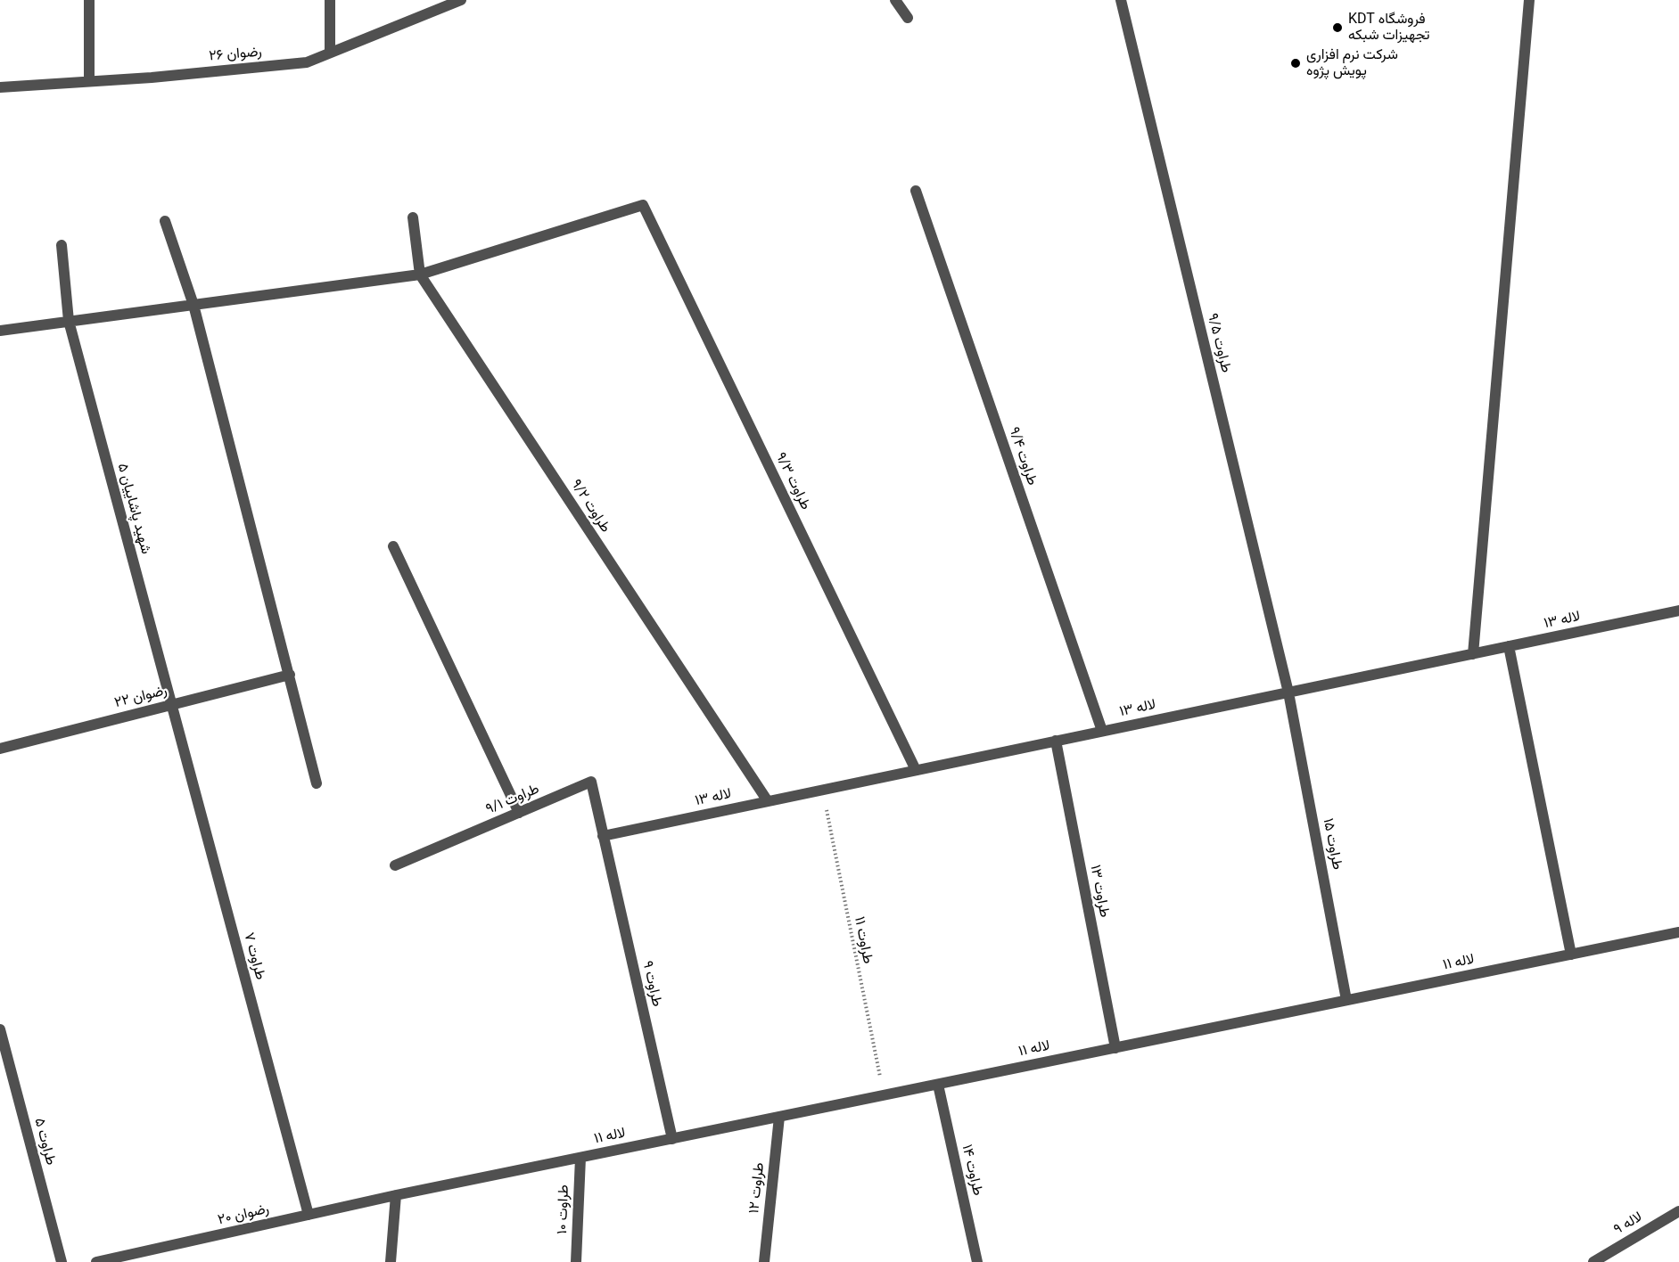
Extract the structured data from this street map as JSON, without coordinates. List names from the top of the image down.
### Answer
{
  "streets": {
    "street": [
      "رضوان ۲۶",
      "طراوت ۹/۵",
      "طراوت ۹/۴",
      "طراوت ۹/۳",
      "طراوت ۹/۲",
      "شهید پاشاییان ۵",
      "لاله ۱۳",
      "رضوان ۲۲",
      "طراوت ۹/۱",
      "طراوت ۱۵",
      "طراوت ۱۳",
      "طراوت ۷",
      "لاله ۱۱",
      "طراوت ۹",
      "طراوت ۵",
      "طراوت ۱۴",
      "طراوت ۱۲",
      "طراوت ۱۰",
      "رضوان ۲۰",
      "لاله ۹"
    ],
    "path": ["طراوت ۱۱"]
  },
  "crossings": [
    ["طراوت ۹/۵", "لاله ۱۳"],
    ["طراوت ۹/۵", "طراوت ۱۵"],
    ["طراوت ۹/۴", "لاله ۱۳"],
    ["طراوت ۹/۳", "طراوت ۹/۲"],
    ["طراوت ۹/۳", "لاله ۱۳"],
    ["طراوت ۹/۲", "لاله ۱۳"],
    ["شهید پاشاییان ۵", "رضوان ۲۲"],
    ["شهید پاشاییان ۵", "طراوت ۷"],
    ["لاله ۱۳", "طراوت ۹/۱"],
    ["لاله ۱۳", "طراوت ۱۵"],
    ["لاله ۱۳", "طراوت ۱۳"],
    ["لاله ۱۳", "طراوت ۱۱"],
    ["لاله ۱۳", "طراوت ۹"],
    ["رضوان ۲۲", "طراوت ۷"],
    ["طراوت ۹/۱", "طراوت ۹"],
    ["طراوت ۱۵", "لاله ۱۱"],
    ["طراوت ۱۳", "لاله ۱۱"],
    ["طراوت ۱۱", "لاله ۱۱"],
    ["طراوت ۷", "رضوان ۲۰"],
    ["لاله ۱۱", "طراوت ۹"],
    ["لاله ۱۱", "طراوت ۱۴"],
    ["لاله ۱۱", "طراوت ۱۲"],
    ["لاله ۱۱", "طراوت ۱۰"],
    ["لاله ۱۱", "رضوان ۲۰"]
  ],
  "places": ["KDT فروشگاه تجهیزات شبکه", "شرکت نرم افزاری پویش پژوه"]
}
